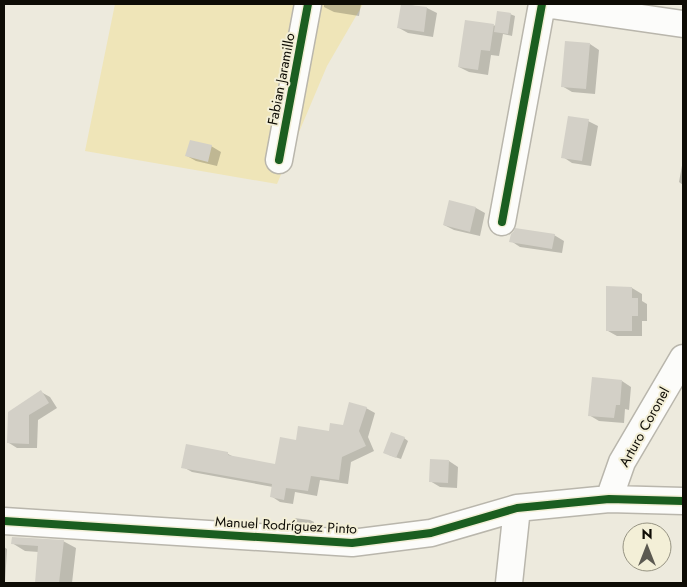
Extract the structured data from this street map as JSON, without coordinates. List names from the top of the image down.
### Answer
{
  "streets": {
    "street": ["Fabian Jaramillo", "Arturo Coronel", "Manuel Rodríguez Pinto"]
  },
  "crossings": [
    ["Arturo Coronel", "Manuel Rodríguez Pinto"]
  ],
  "north": "top"
}
